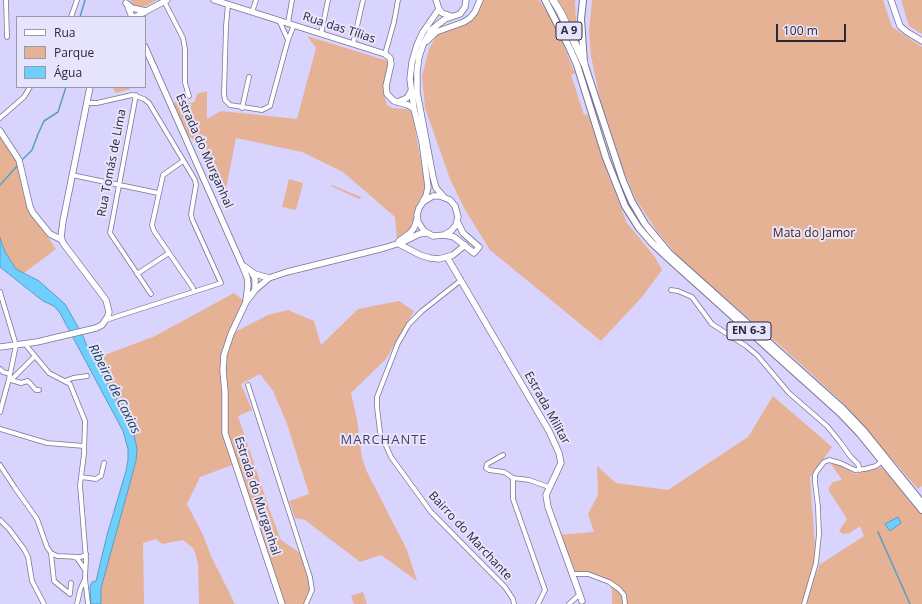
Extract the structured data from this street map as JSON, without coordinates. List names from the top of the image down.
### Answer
{
  "streets": {
    "highway": ["A 9"],
    "main road": ["EN 6-3"],
    "street": [
      "Rua das Tílias",
      "Estrada do Murganhal",
      "Rua Tomás de Lima",
      "Estrada Militar",
      "Bairro do Marchante"
    ]
  },
  "crossings": [
    ["A 9", "EN 6-3"],
    ["Estrada Militar", "Bairro do Marchante"]
  ],
  "districts": ["MARCHANTE"],
  "water": ["Ribeira de Caxias"],
  "parks": ["Mata do Jamor"],
  "legend": ["Rua", "Parque", "Água"],
  "scale_bar": "100 m"
}
